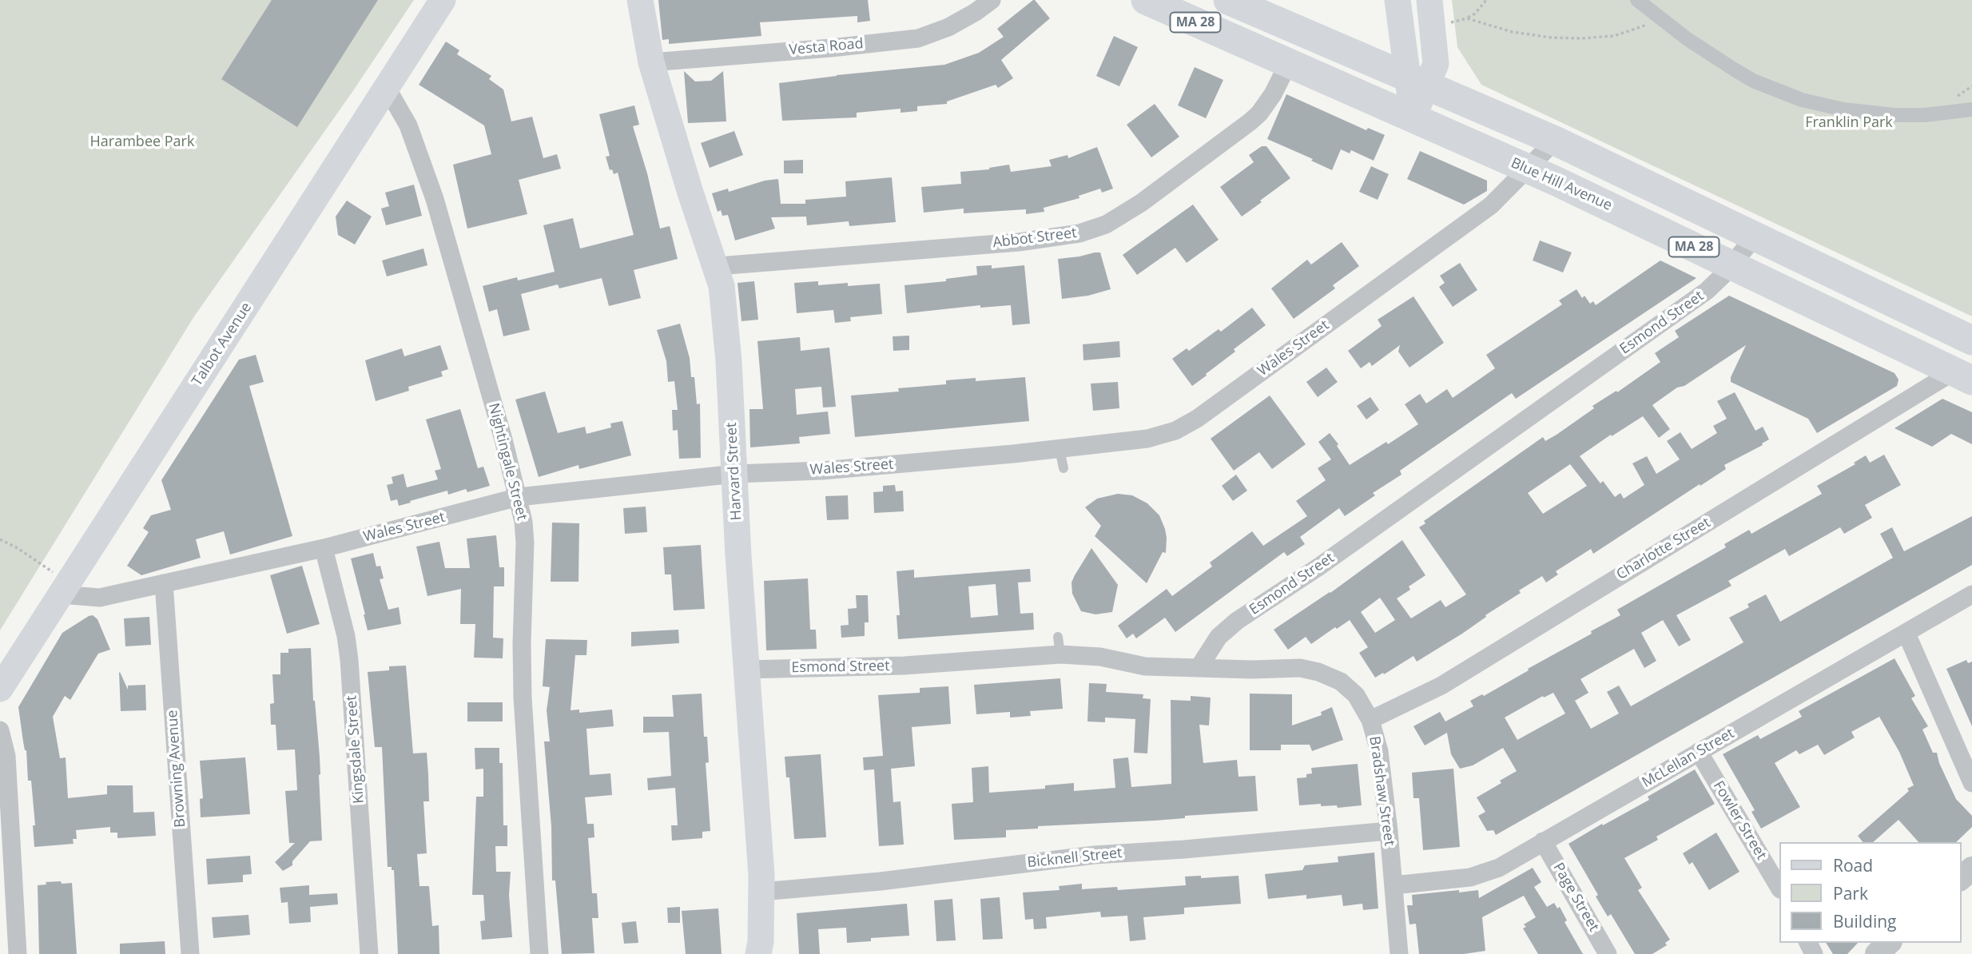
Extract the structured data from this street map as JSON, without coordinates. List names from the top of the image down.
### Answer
{
  "streets": {
    "main road": [
      "MA 28",
      "Blue Hill Avenue",
      "Talbot Avenue",
      "Harvard Street"
    ],
    "street": [
      "Vesta Road",
      "Abbot Street",
      "Esmond Street",
      "Wales Street",
      "Nightingale Street",
      "Charlotte Street",
      "Kingsdale Street",
      "McLellan Street",
      "Browning Avenue",
      "Bradshaw Street",
      "Fowler Street",
      "Bicknell Street",
      "Page Street"
    ]
  },
  "crossings": [
    ["MA 28", "Esmond Street"],
    ["MA 28", "Wales Street"],
    ["Vesta Road", "Harvard Street"],
    ["Blue Hill Avenue", "Abbot Street"],
    ["Blue Hill Avenue", "Esmond Street"],
    ["Blue Hill Avenue", "Wales Street"],
    ["Blue Hill Avenue", "Charlotte Street"],
    ["Abbot Street", "Harvard Street"],
    ["Esmond Street", "Harvard Street"],
    ["Esmond Street", "Bradshaw Street"],
    ["Talbot Avenue", "Wales Street"],
    ["Talbot Avenue", "Nightingale Street"],
    ["Wales Street", "Nightingale Street"],
    ["Wales Street", "Harvard Street"],
    ["Wales Street", "Kingsdale Street"],
    ["Wales Street", "Browning Avenue"],
    ["Harvard Street", "Bicknell Street"],
    ["Charlotte Street", "Bradshaw Street"],
    ["McLellan Street", "Bradshaw Street"],
    ["McLellan Street", "Fowler Street"],
    ["McLellan Street", "Page Street"],
    ["Bradshaw Street", "Bicknell Street"]
  ],
  "parks": ["Franklin Park", "Harambee Park"],
  "legend": ["Road", "Park", "Building"]
}
